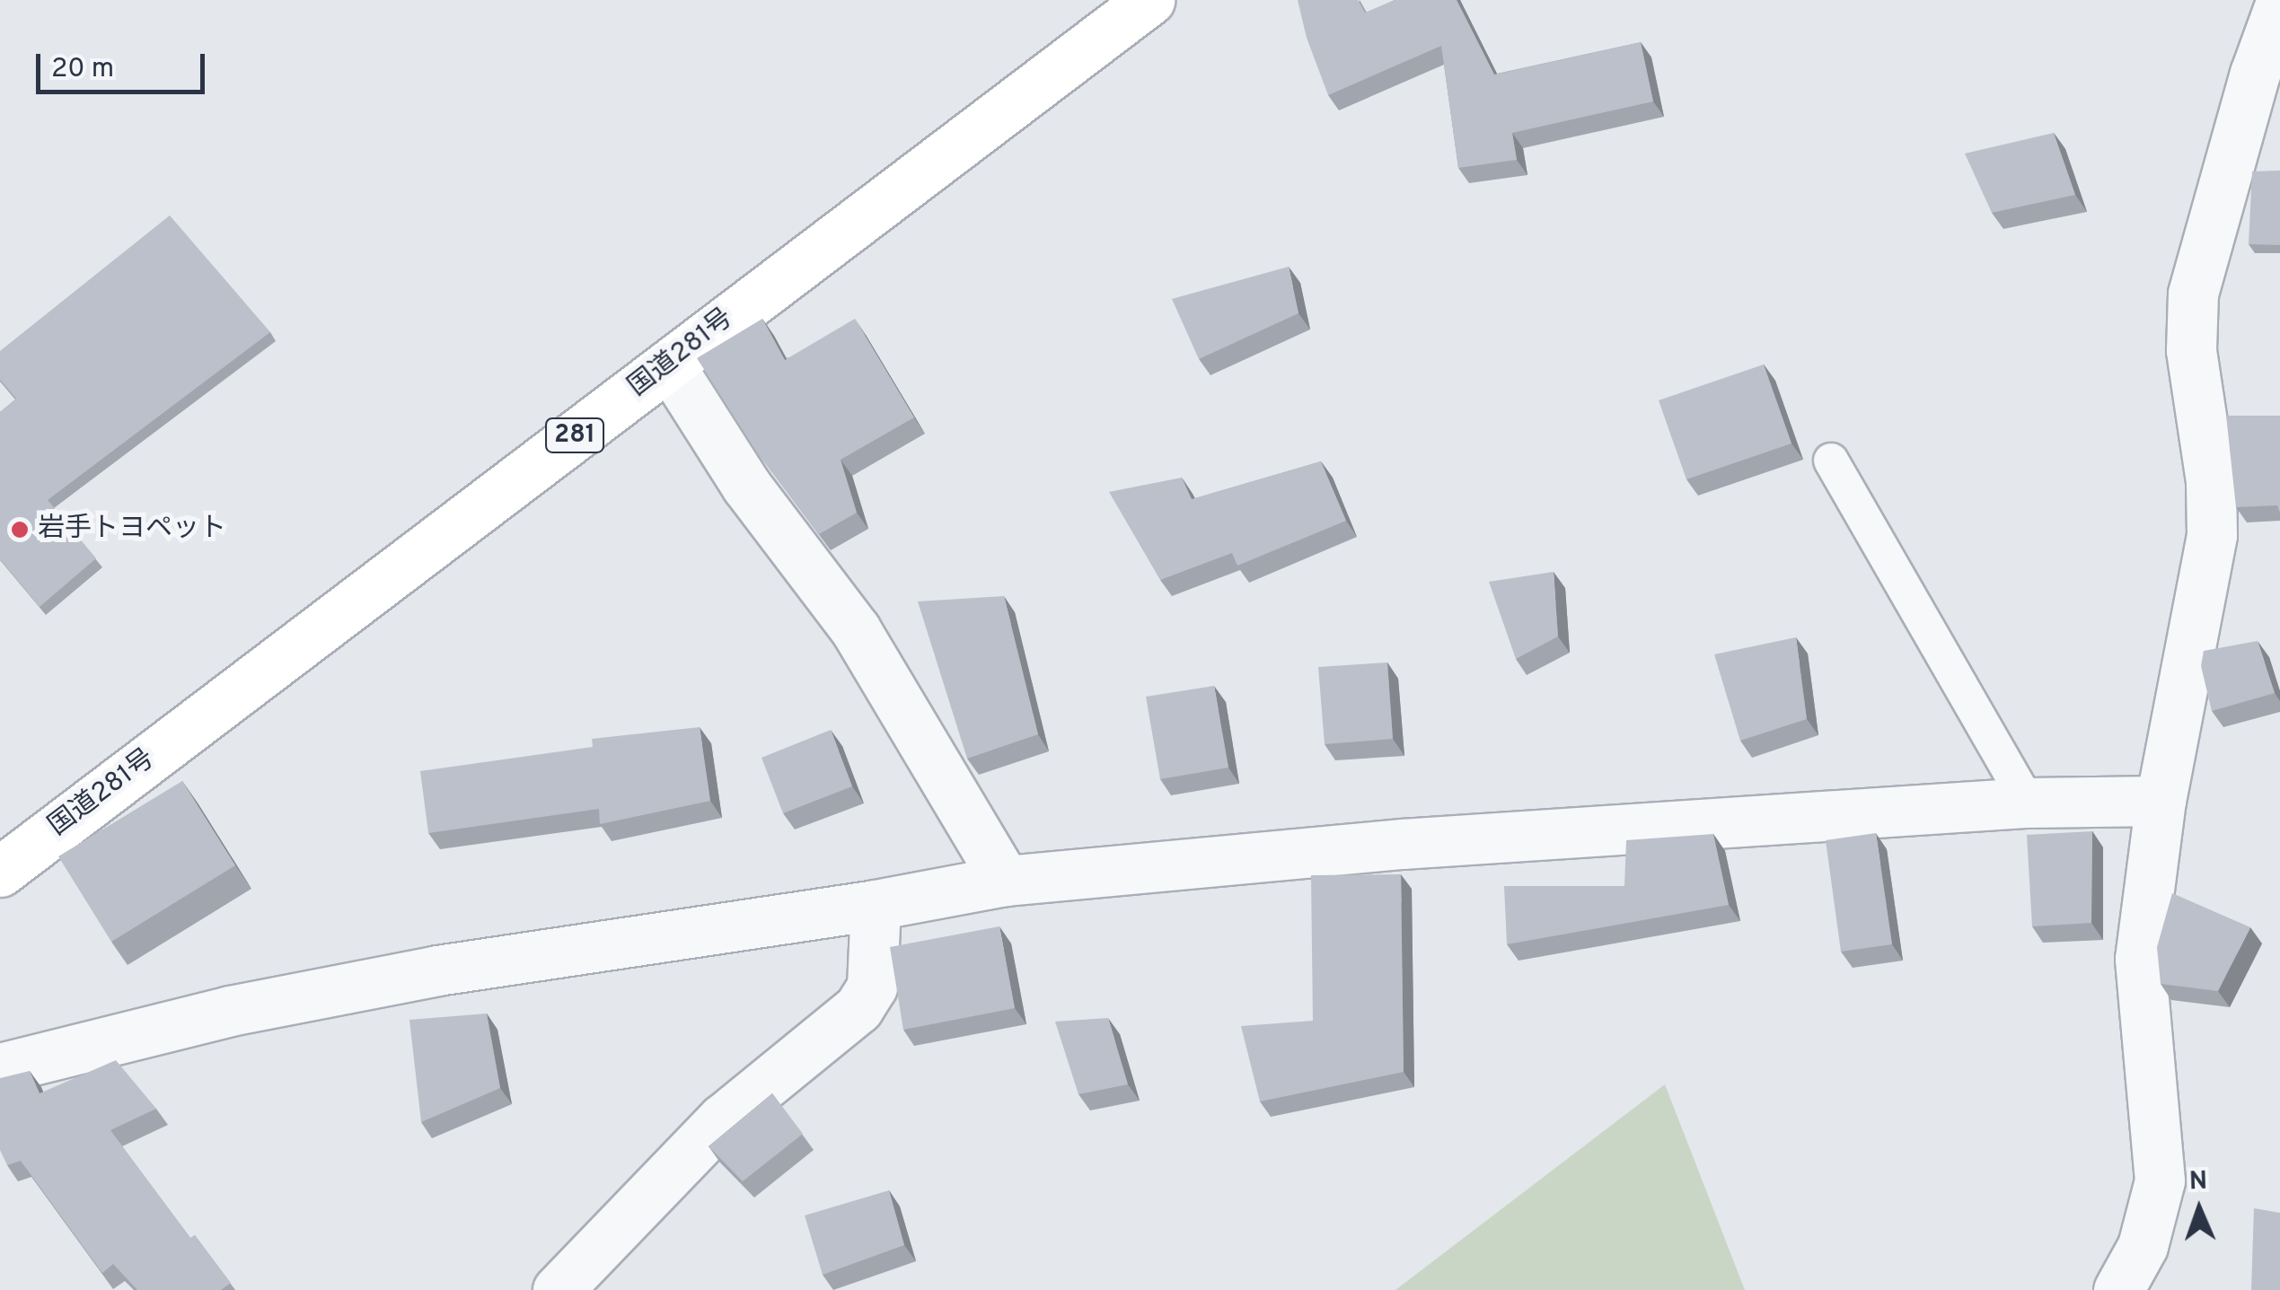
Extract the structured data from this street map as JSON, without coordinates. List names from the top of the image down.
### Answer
{
  "streets": {
    "highway": ["国道281号", "281"]
  },
  "places": ["岩手トヨペット"],
  "scale_bar": "20 m",
  "north": "top"
}
